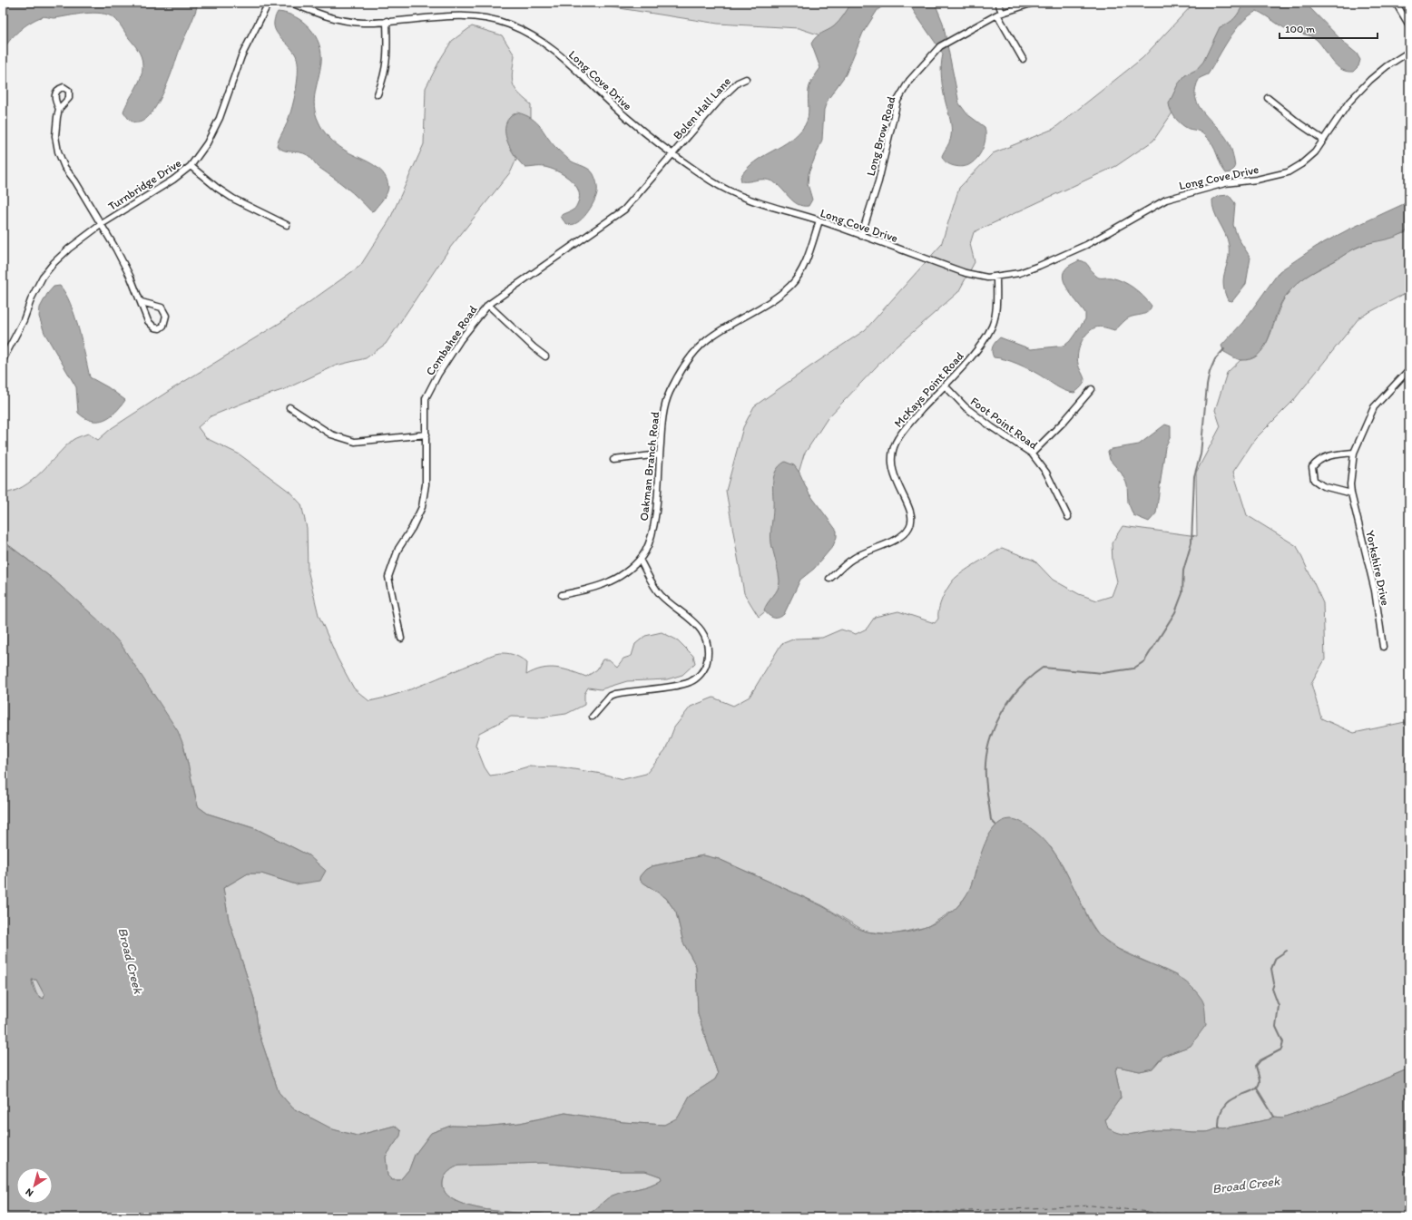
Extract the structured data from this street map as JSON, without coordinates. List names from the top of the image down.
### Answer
{
  "streets": {
    "street": [
      "Long Cove Drive",
      "Bolen Hall Lane",
      "Long Brow Road",
      "Turnbridge Drive",
      "Combahee Road",
      "McKays Point Road",
      "Foot Point Road",
      "Oakman Branch Road",
      "Yorkshire Drive"
    ]
  },
  "crossings": [
    ["Long Cove Drive", "Bolen Hall Lane"],
    ["Long Cove Drive", "Long Brow Road"],
    ["Long Cove Drive", "Combahee Road"],
    ["Long Cove Drive", "McKays Point Road"],
    ["Long Cove Drive", "Oakman Branch Road"],
    ["Bolen Hall Lane", "Combahee Road"],
    ["McKays Point Road", "Foot Point Road"]
  ],
  "water": ["Broad Creek"],
  "scale_bar": "100 m",
  "north": "bottom left"
}
